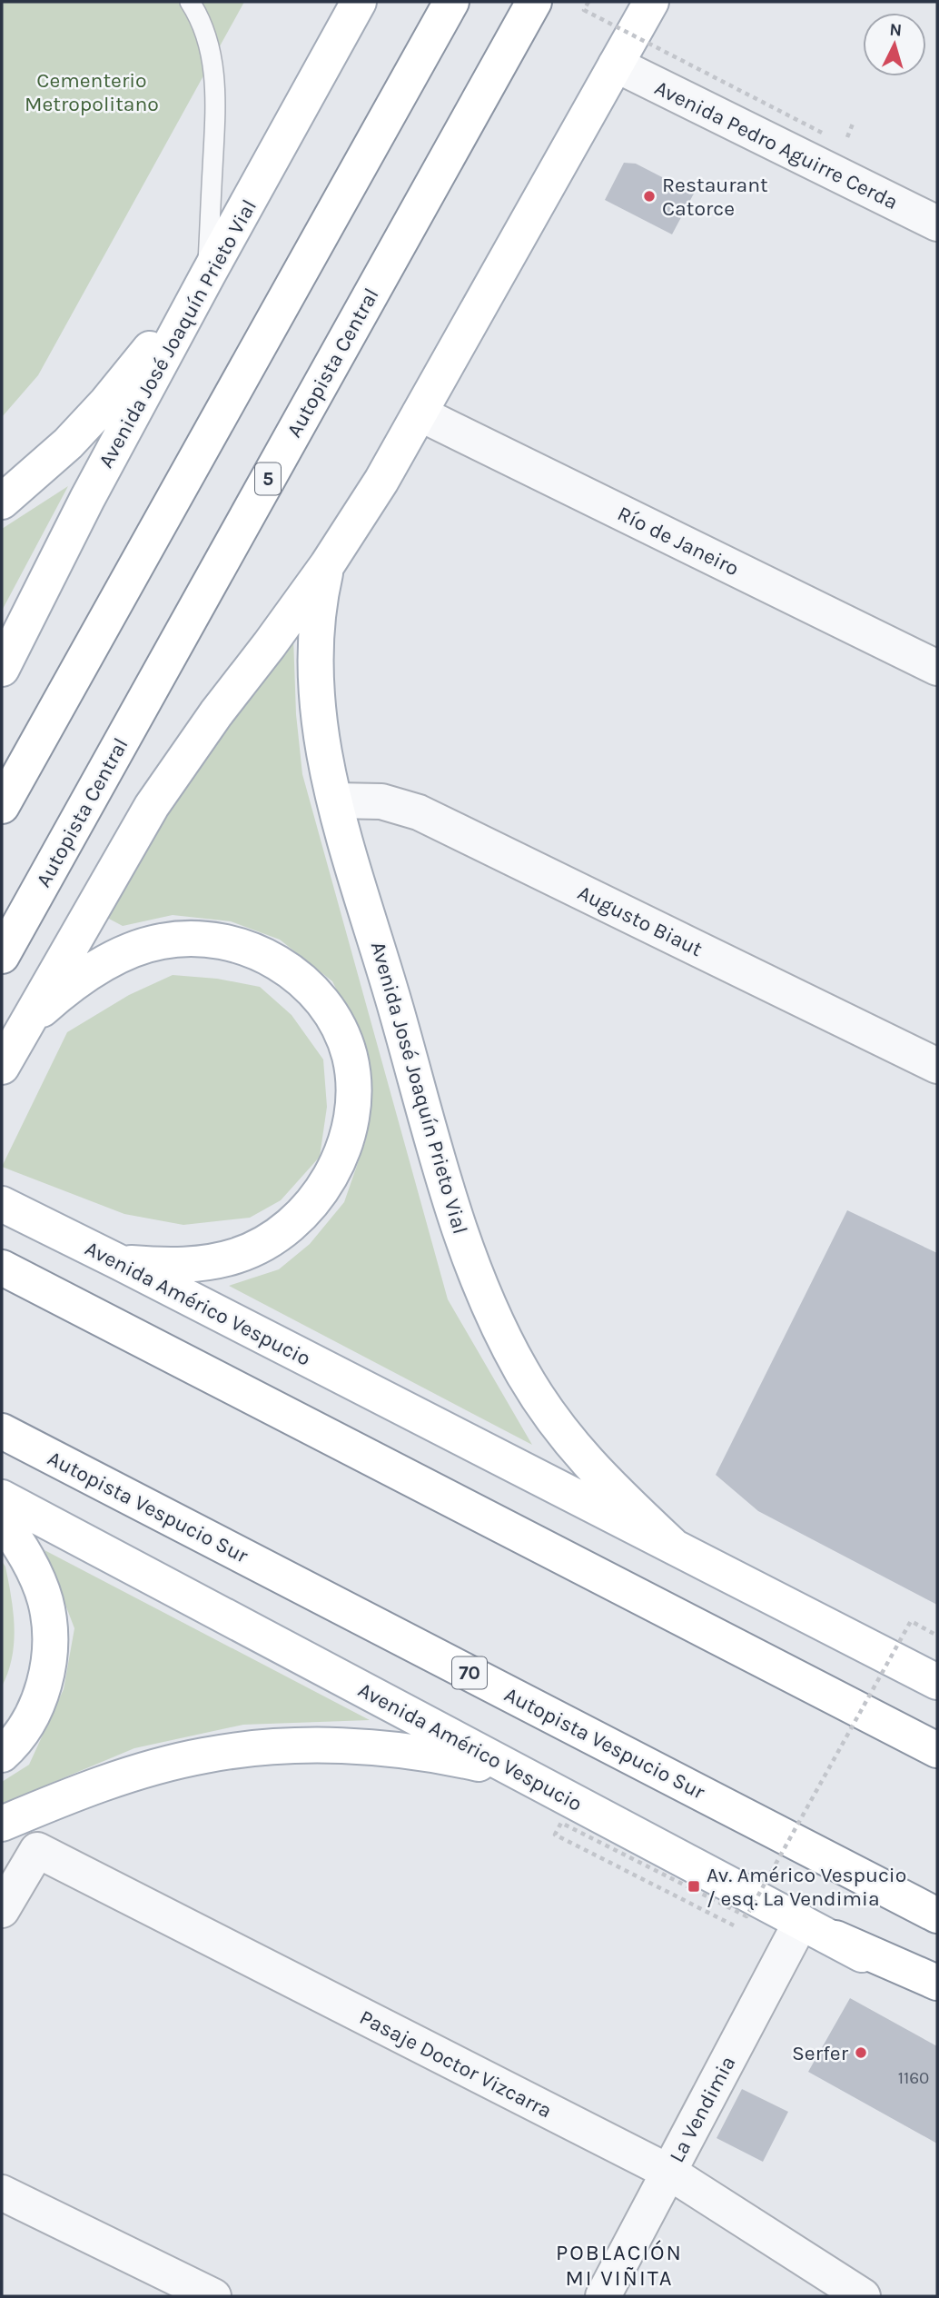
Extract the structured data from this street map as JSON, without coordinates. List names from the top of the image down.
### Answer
{
  "streets": {
    "main road": [
      "Avenida José Joaquín Prieto Vial",
      "Autopista Central",
      "5",
      "Avenida Américo Vespucio",
      "Autopista Vespucio Sur",
      "70"
    ],
    "street": [
      "Avenida Pedro Aguirre Cerda",
      "Río de Janeiro",
      "Augusto Biaut",
      "Pasaje Doctor Vizcarra",
      "La Vendimia"
    ]
  },
  "crossings": [
    ["Avenida Pedro Aguirre Cerda", "Avenida José Joaquín Prieto Vial"],
    ["Avenida José Joaquín Prieto Vial", "Río de Janeiro"],
    ["Avenida José Joaquín Prieto Vial", "Augusto Biaut"],
    ["Avenida José Joaquín Prieto Vial", "Avenida Américo Vespucio"],
    ["Avenida Américo Vespucio", "La Vendimia"],
    ["Pasaje Doctor Vizcarra", "La Vendimia"]
  ],
  "districts": ["POBLACIÓN MI VIÑITA"],
  "parks": ["Cementerio Metropolitano"],
  "places": {
    "other": ["Restaurant Catorce", "Serfer"],
    "transit": ["Av. Américo Vespucio / esq. La Vendimia"]
  },
  "house_numbers": ["1160"],
  "north": "top"
}
